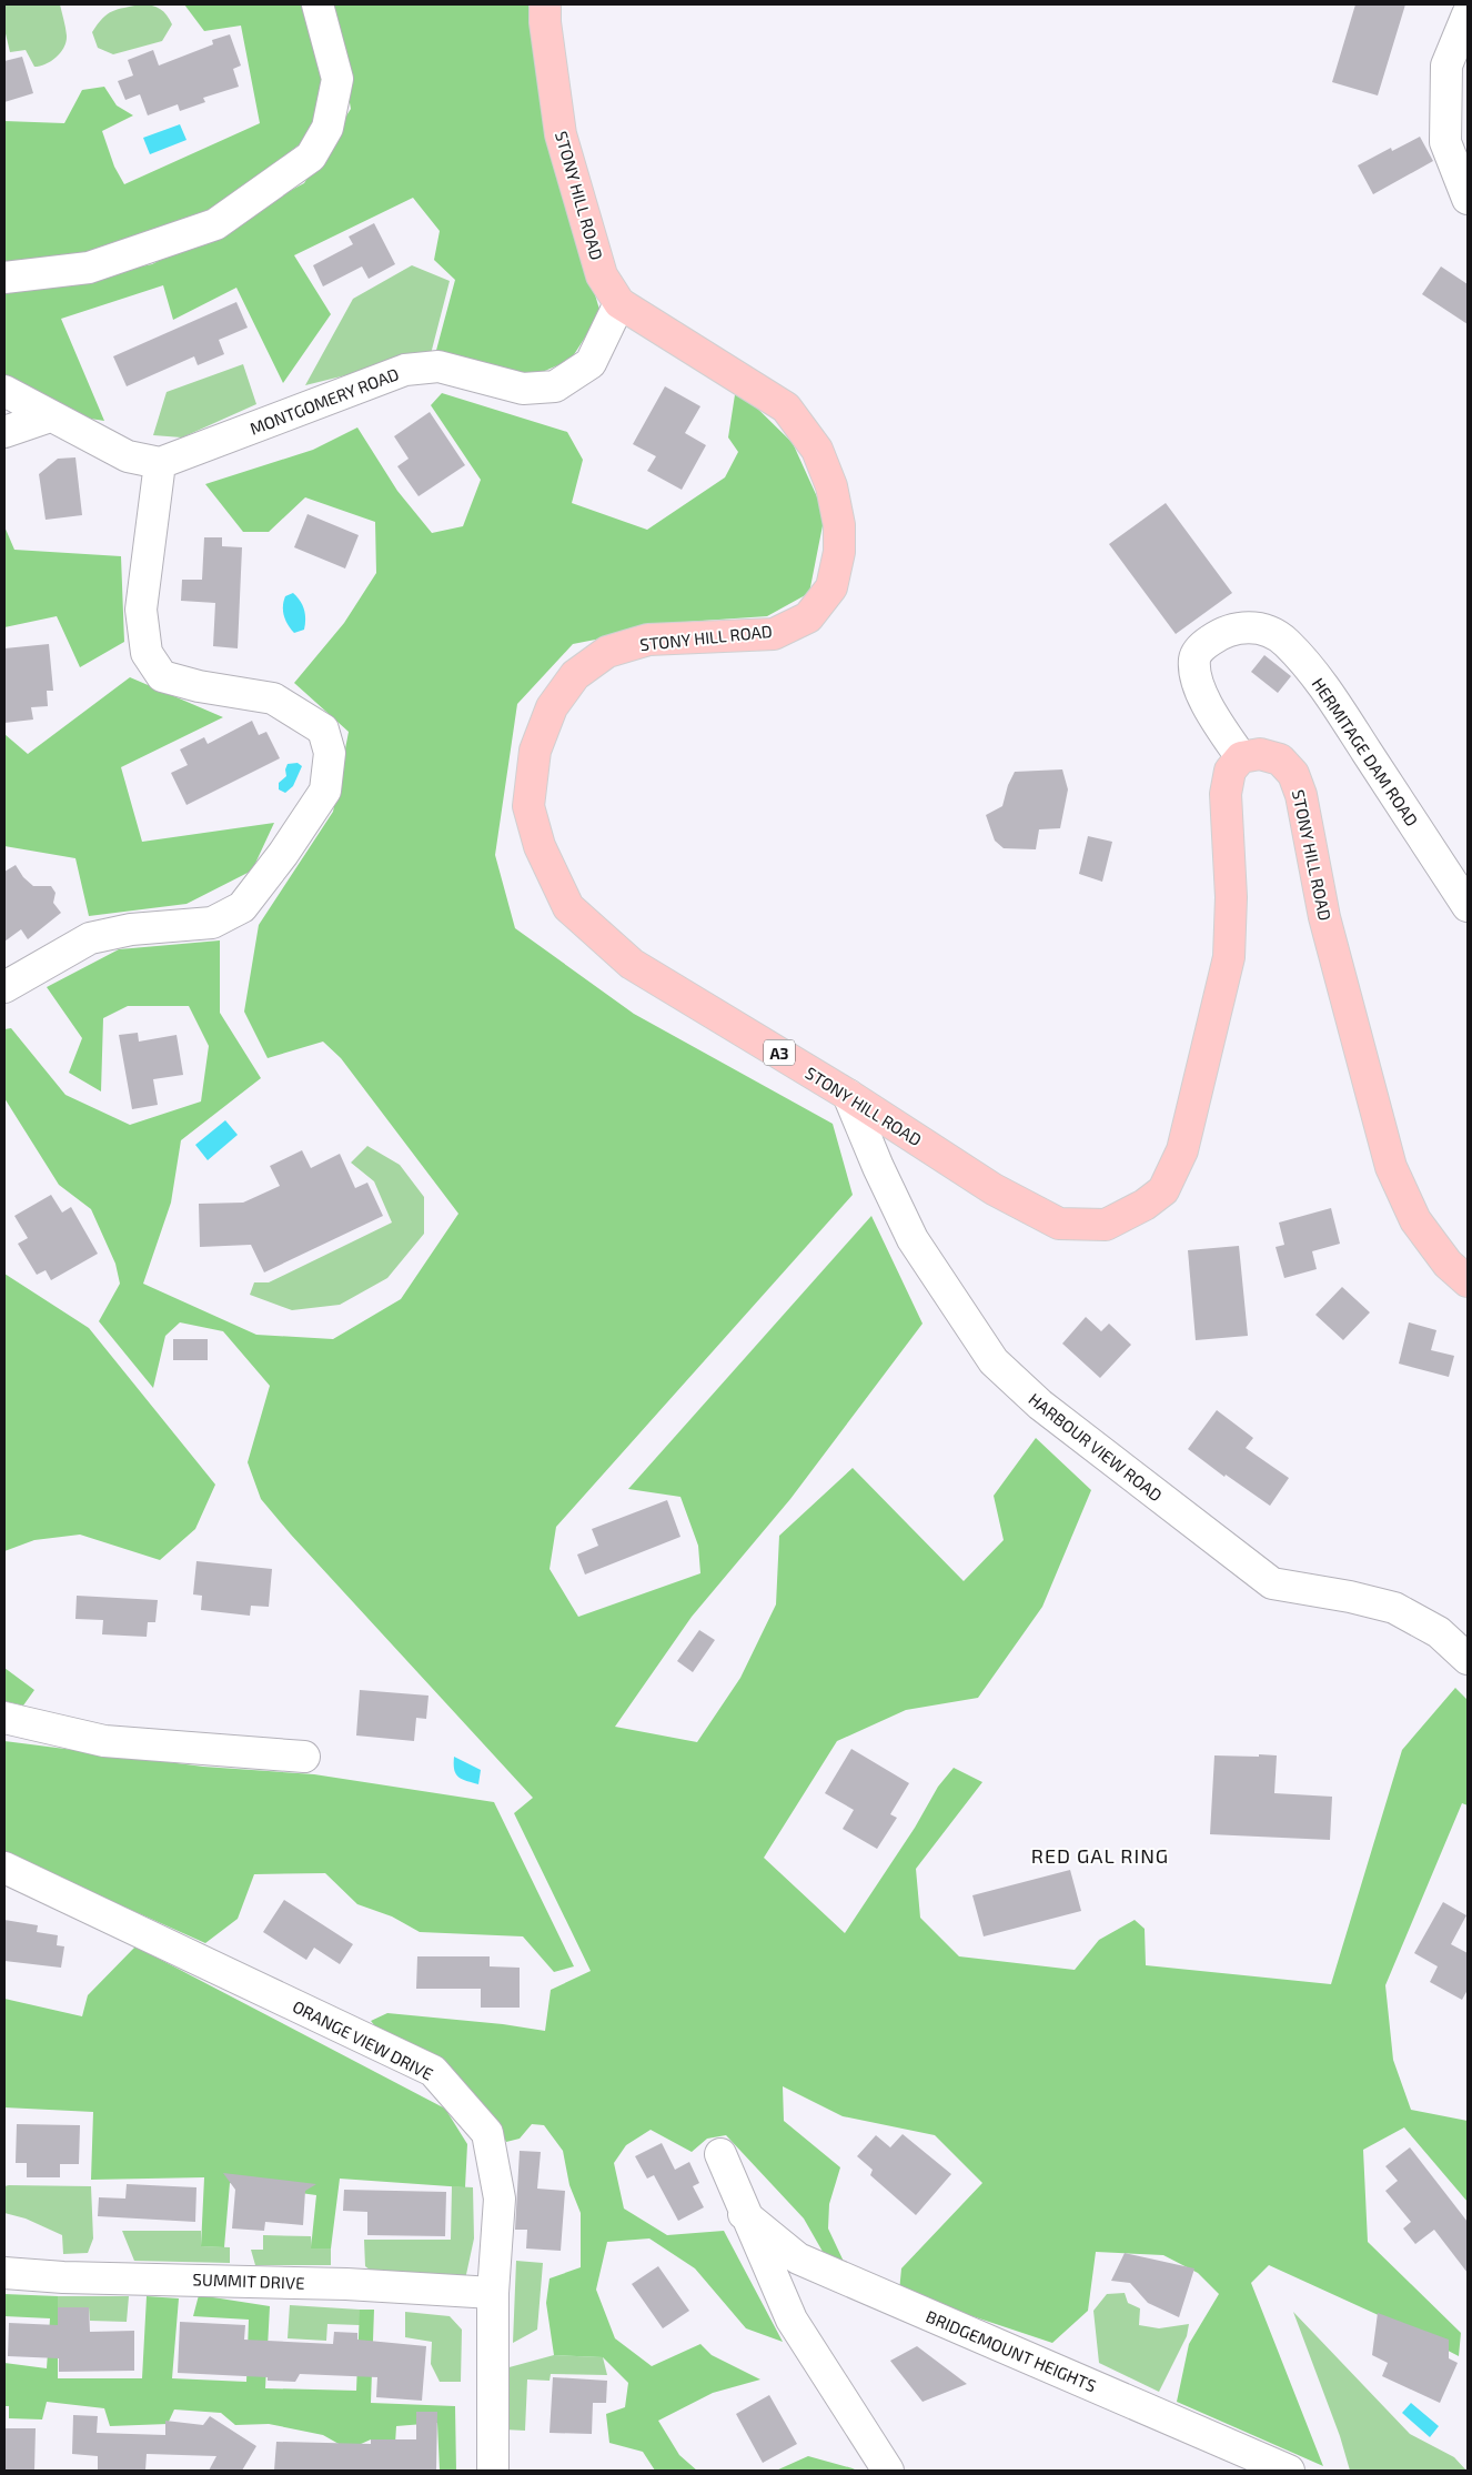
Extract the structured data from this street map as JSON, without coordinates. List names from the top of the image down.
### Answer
{
  "streets": {
    "main road": ["STONY HILL ROAD", "A3"],
    "street": [
      "MONTGOMERY ROAD",
      "HERMITAGE DAM ROAD",
      "HARBOUR VIEW ROAD",
      "ORANGE VIEW DRIVE",
      "SUMMIT DRIVE",
      "BRIDGEMOUNT HEIGHTS"
    ]
  },
  "crossings": [
    ["STONY HILL ROAD", "MONTGOMERY ROAD"],
    ["STONY HILL ROAD", "HERMITAGE DAM ROAD"],
    ["STONY HILL ROAD", "HARBOUR VIEW ROAD"],
    ["ORANGE VIEW DRIVE", "SUMMIT DRIVE"]
  ],
  "districts": ["RED GAL RING"]
}
